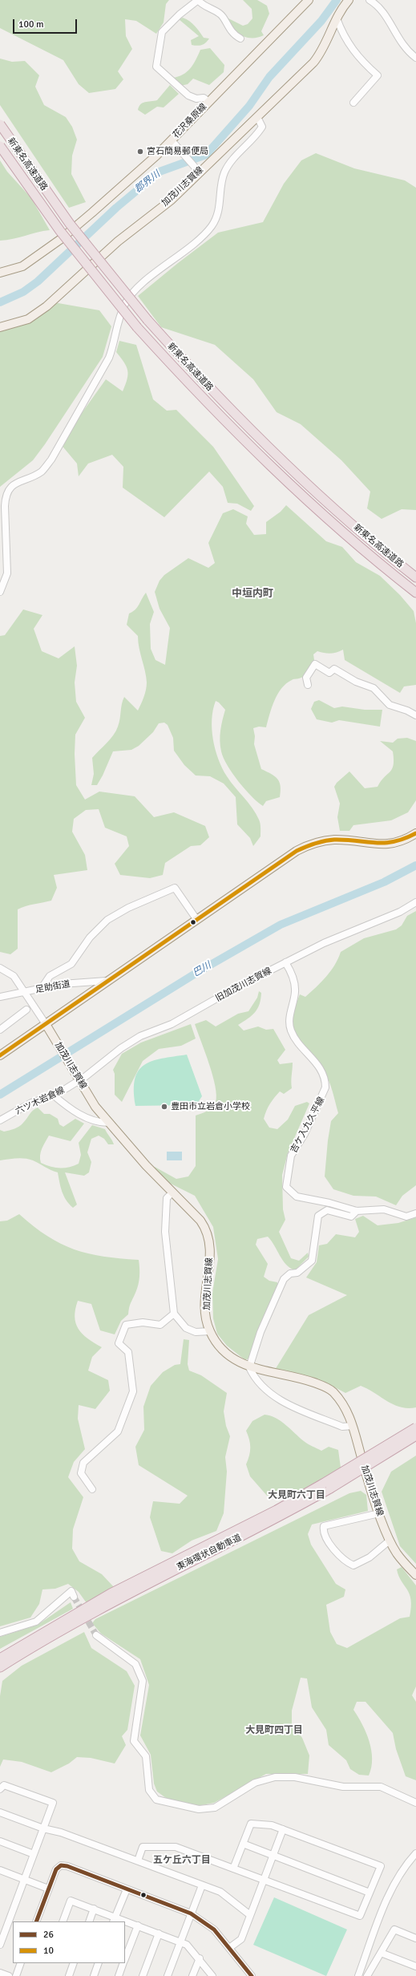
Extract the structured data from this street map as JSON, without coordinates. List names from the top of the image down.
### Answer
{
  "streets": {
    "highway": ["新東名高速道路", "東海環状自動車道"],
    "main road": ["花沢桑原線", "加茂川志賀線"],
    "street": [
      "旧加茂川志賀線",
      "足助街道",
      "六ツ木岩倉線",
      "吉ケ入九久平線"
    ]
  },
  "crossings": [
    ["加茂川志賀線", "旧加茂川志賀線"],
    ["加茂川志賀線", "六ツ木岩倉線"],
    ["旧加茂川志賀線", "六ツ木岩倉線"],
    ["旧加茂川志賀線", "吉ケ入九久平線"]
  ],
  "districts": [
    "中垣内町",
    "大見町六丁目",
    "大見町四丁目",
    "五ケ丘六丁目"
  ],
  "water": ["郡界川", "巴川"],
  "places": ["宮石簡易郵便局", "豊田市立岩倉小学校"],
  "lines": ["transit line 10", "transit line 26"],
  "legend": ["26", "10"],
  "scale_bar": "100 m"
}
